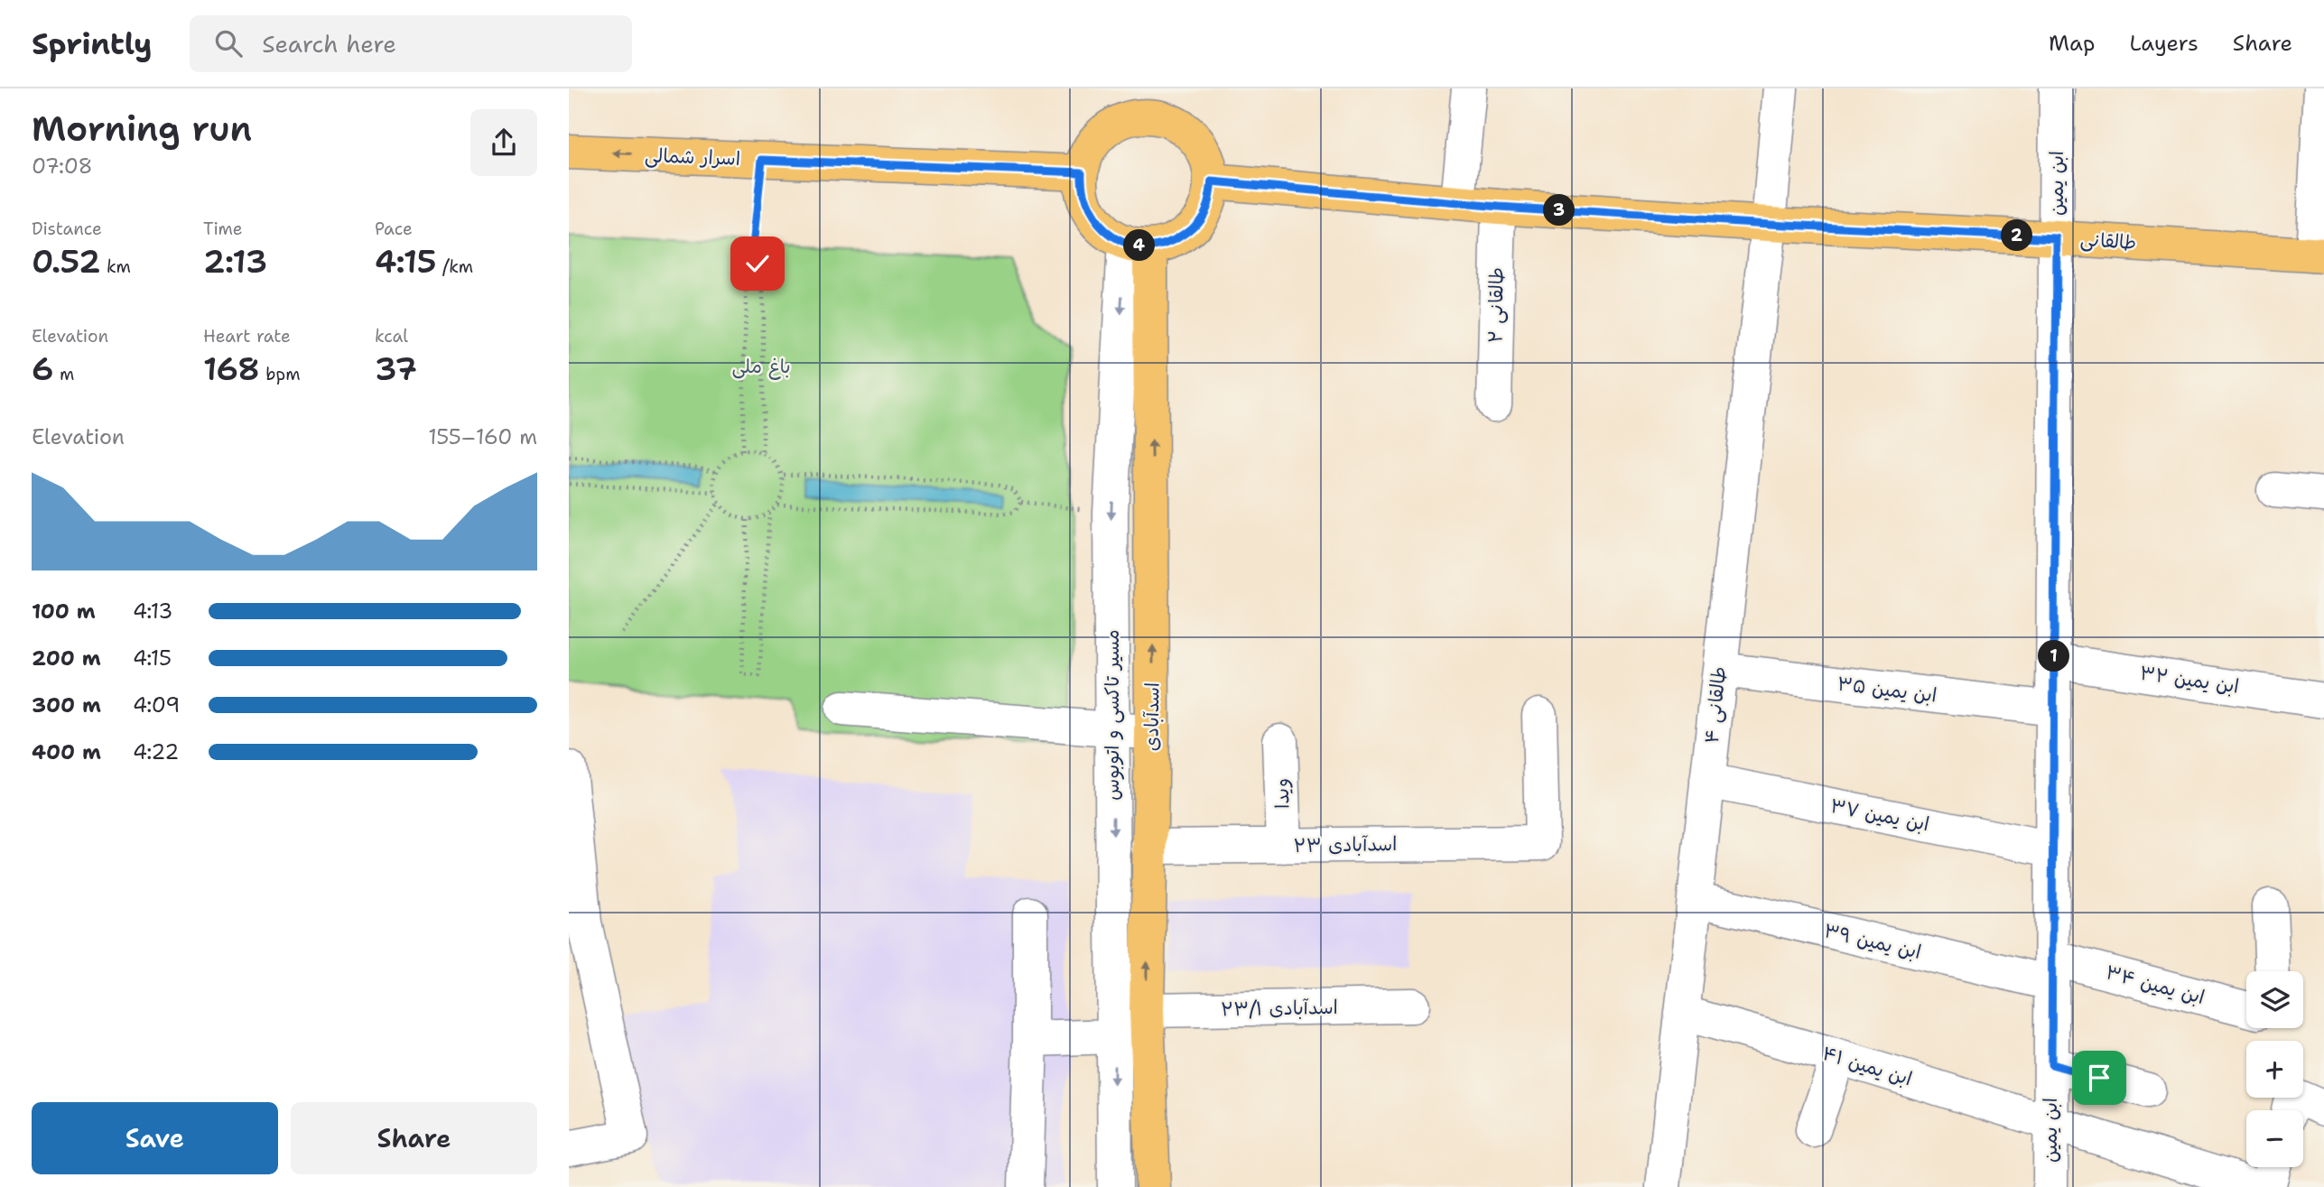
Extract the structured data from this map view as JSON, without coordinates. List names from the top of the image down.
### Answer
{
  "streets": {
    "main road": ["اسرار شمالی", "طالقانی", "اسدآبادی"],
    "street": [
      "ابن یمین",
      "طالقانی ۲",
      "ابن یمین ۳۲",
      "ابن یمین ۳۵",
      "طالقانی ۴",
      "مسیر تاکسی و اتوبوس",
      "ویدا",
      "ابن یمین ۳۷",
      "اسدآبادی ۲۳",
      "ابن یمین ۳۹",
      "ابن یمین ۳۴",
      "اسدآبادی ۲۳/۱",
      "ابن یمین ۴۱"
    ]
  },
  "crossings": [
    ["اسرار شمالی", "طالقانی"],
    ["اسرار شمالی", "مسیر تاکسی و اتوبوس"],
    ["اسرار شمالی", "اسدآبادی"],
    ["ابن یمین", "طالقانی"],
    ["ابن یمین", "ابن یمین ۳۲"],
    ["ابن یمین", "ابن یمین ۳۵"],
    ["ابن یمین", "ابن یمین ۳۷"],
    ["ابن یمین", "ابن یمین ۳۹"],
    ["ابن یمین", "ابن یمین ۳۴"],
    ["ابن یمین", "ابن یمین ۴۱"],
    ["طالقانی", "طالقانی ۲"],
    ["طالقانی", "طالقانی ۴"],
    ["طالقانی", "مسیر تاکسی و اتوبوس"],
    ["طالقانی", "اسدآبادی"],
    ["ابن یمین ۳۵", "طالقانی ۴"],
    ["طالقانی ۴", "ابن یمین ۳۷"],
    ["طالقانی ۴", "ابن یمین ۳۹"],
    ["طالقانی ۴", "ابن یمین ۴۱"],
    ["مسیر تاکسی و اتوبوس", "اسدآبادی"],
    ["اسدآبادی", "اسدآبادی ۲۳"],
    ["اسدآبادی", "اسدآبادی ۲۳/۱"],
    ["ویدا", "اسدآبادی ۲۳"],
    ["ابن یمین ۳۹", "ابن یمین ۳۴"]
  ],
  "one_way": ["اسرار شمالی", "مسیر تاکسی و اتوبوس", "اسدآبادی"],
  "parks": ["باغ ملی"],
  "page": {
    "header": "Sprintly",
    "search": "Search here",
    "nav": ["Map", "Layers", "Share"],
    "heading": ["Morning run", "07:08"],
    "pins": [
      "3",
      "2",
      "4",
      "1"
    ],
    "stats": [
      ["Distance", "0.52 km"],
      ["Time", "2:13"],
      ["Pace", "4:15 /km"],
      ["Elevation", "6 m"],
      ["Heart rate", "168 bpm"],
      ["kcal", "37"]
    ],
    "chart": ["Elevation", "155–160 m"],
    "list": [
      {
        "name": "100 m",
        "note": "4:13"
      },
      {
        "name": "200 m",
        "note": "4:15"
      },
      {
        "name": "300 m",
        "note": "4:09"
      },
      {
        "name": "400 m",
        "note": "4:22"
      }
    ],
    "map_buttons": ["+", "−"],
    "buttons": ["Save", "Share"]
  }
}
